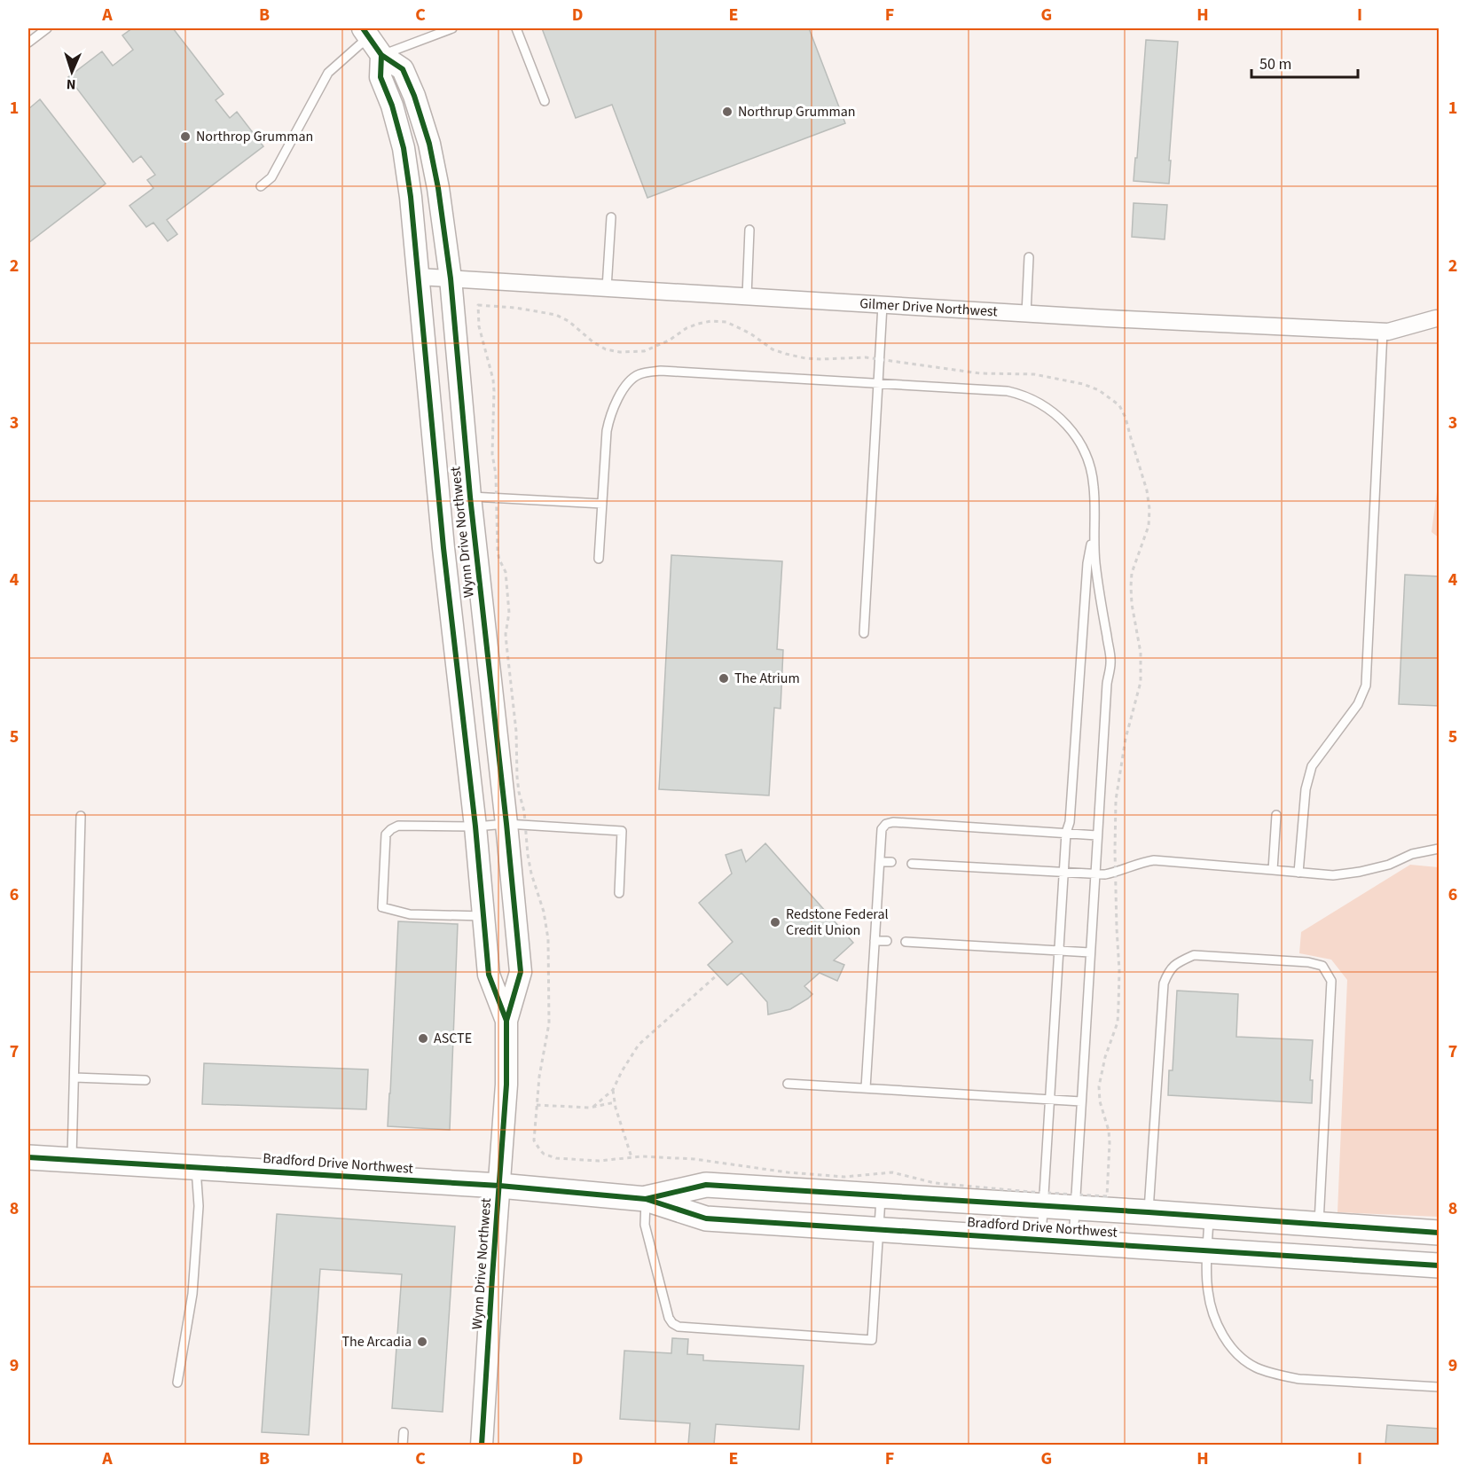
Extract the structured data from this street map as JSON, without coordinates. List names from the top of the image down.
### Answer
{
  "streets": {
    "main road": ["Bradford Drive Northwest"],
    "street": ["Gilmer Drive Northwest", "Wynn Drive Northwest"]
  },
  "crossings": [
    ["Gilmer Drive Northwest", "Wynn Drive Northwest"],
    ["Wynn Drive Northwest", "Bradford Drive Northwest"]
  ],
  "places": [
    "Northrup Grumman",
    "Northrop Grumman",
    "The Atrium",
    "Redstone Federal Credit Union",
    "ASCTE",
    "The Arcadia"
  ],
  "scale_bar": "50 m",
  "north": "bottom",
  "grid": {
    "columns": [
      "A",
      "B",
      "C",
      "D",
      "E",
      "F",
      "G",
      "H",
      "I"
    ],
    "rows": [
      "1",
      "2",
      "3",
      "4",
      "5",
      "6",
      "7",
      "8",
      "9"
    ]
  }
}
